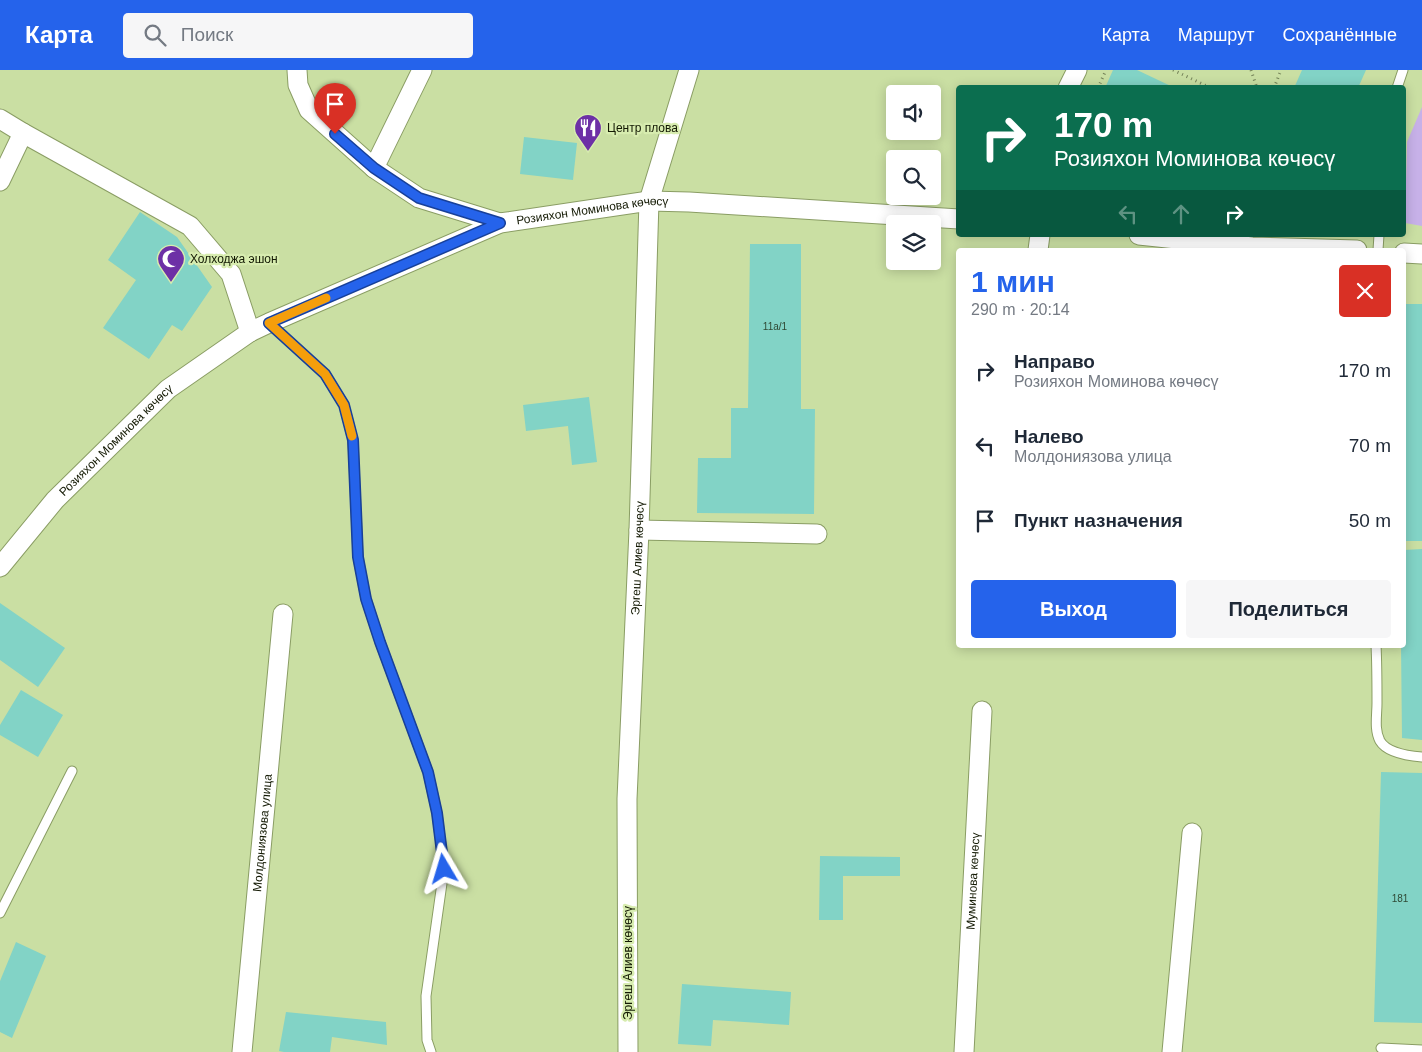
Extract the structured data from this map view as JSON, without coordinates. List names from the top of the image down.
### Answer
{
  "streets": {
    "street": [
      "Розияхон Моминова көчөсү",
      "Эргеш Алиев көчөсү",
      "Молдониязова улица",
      "Муминова көчөсү"
    ]
  },
  "crossings": [
    ["Розияхон Моминова көчөсү", "Эргеш Алиев көчөсү"]
  ],
  "places": {
    "restaurant": ["Центр плова"],
    "mosque": ["Холходжа эшон"]
  },
  "house_numbers": ["11а/1", "181"],
  "page": {
    "header": "Карта",
    "search": "Поиск",
    "nav": ["Карта", "Маршрут", "Сохранённые"],
    "turn": ["170 m", "Розияхон Моминова көчөсү"],
    "heading": ["1 мин", "290 m · 20:14"],
    "list": [
      {
        "name": "Направо",
        "note": "Розияхон Моминова көчөсү",
        "value": "170 m"
      },
      {
        "name": "Налево",
        "note": "Молдониязова улица",
        "value": "70 m"
      },
      {
        "name": "Пункт назначения",
        "value": "50 m"
      }
    ],
    "buttons": ["Выход", "Поделиться"]
  }
}
